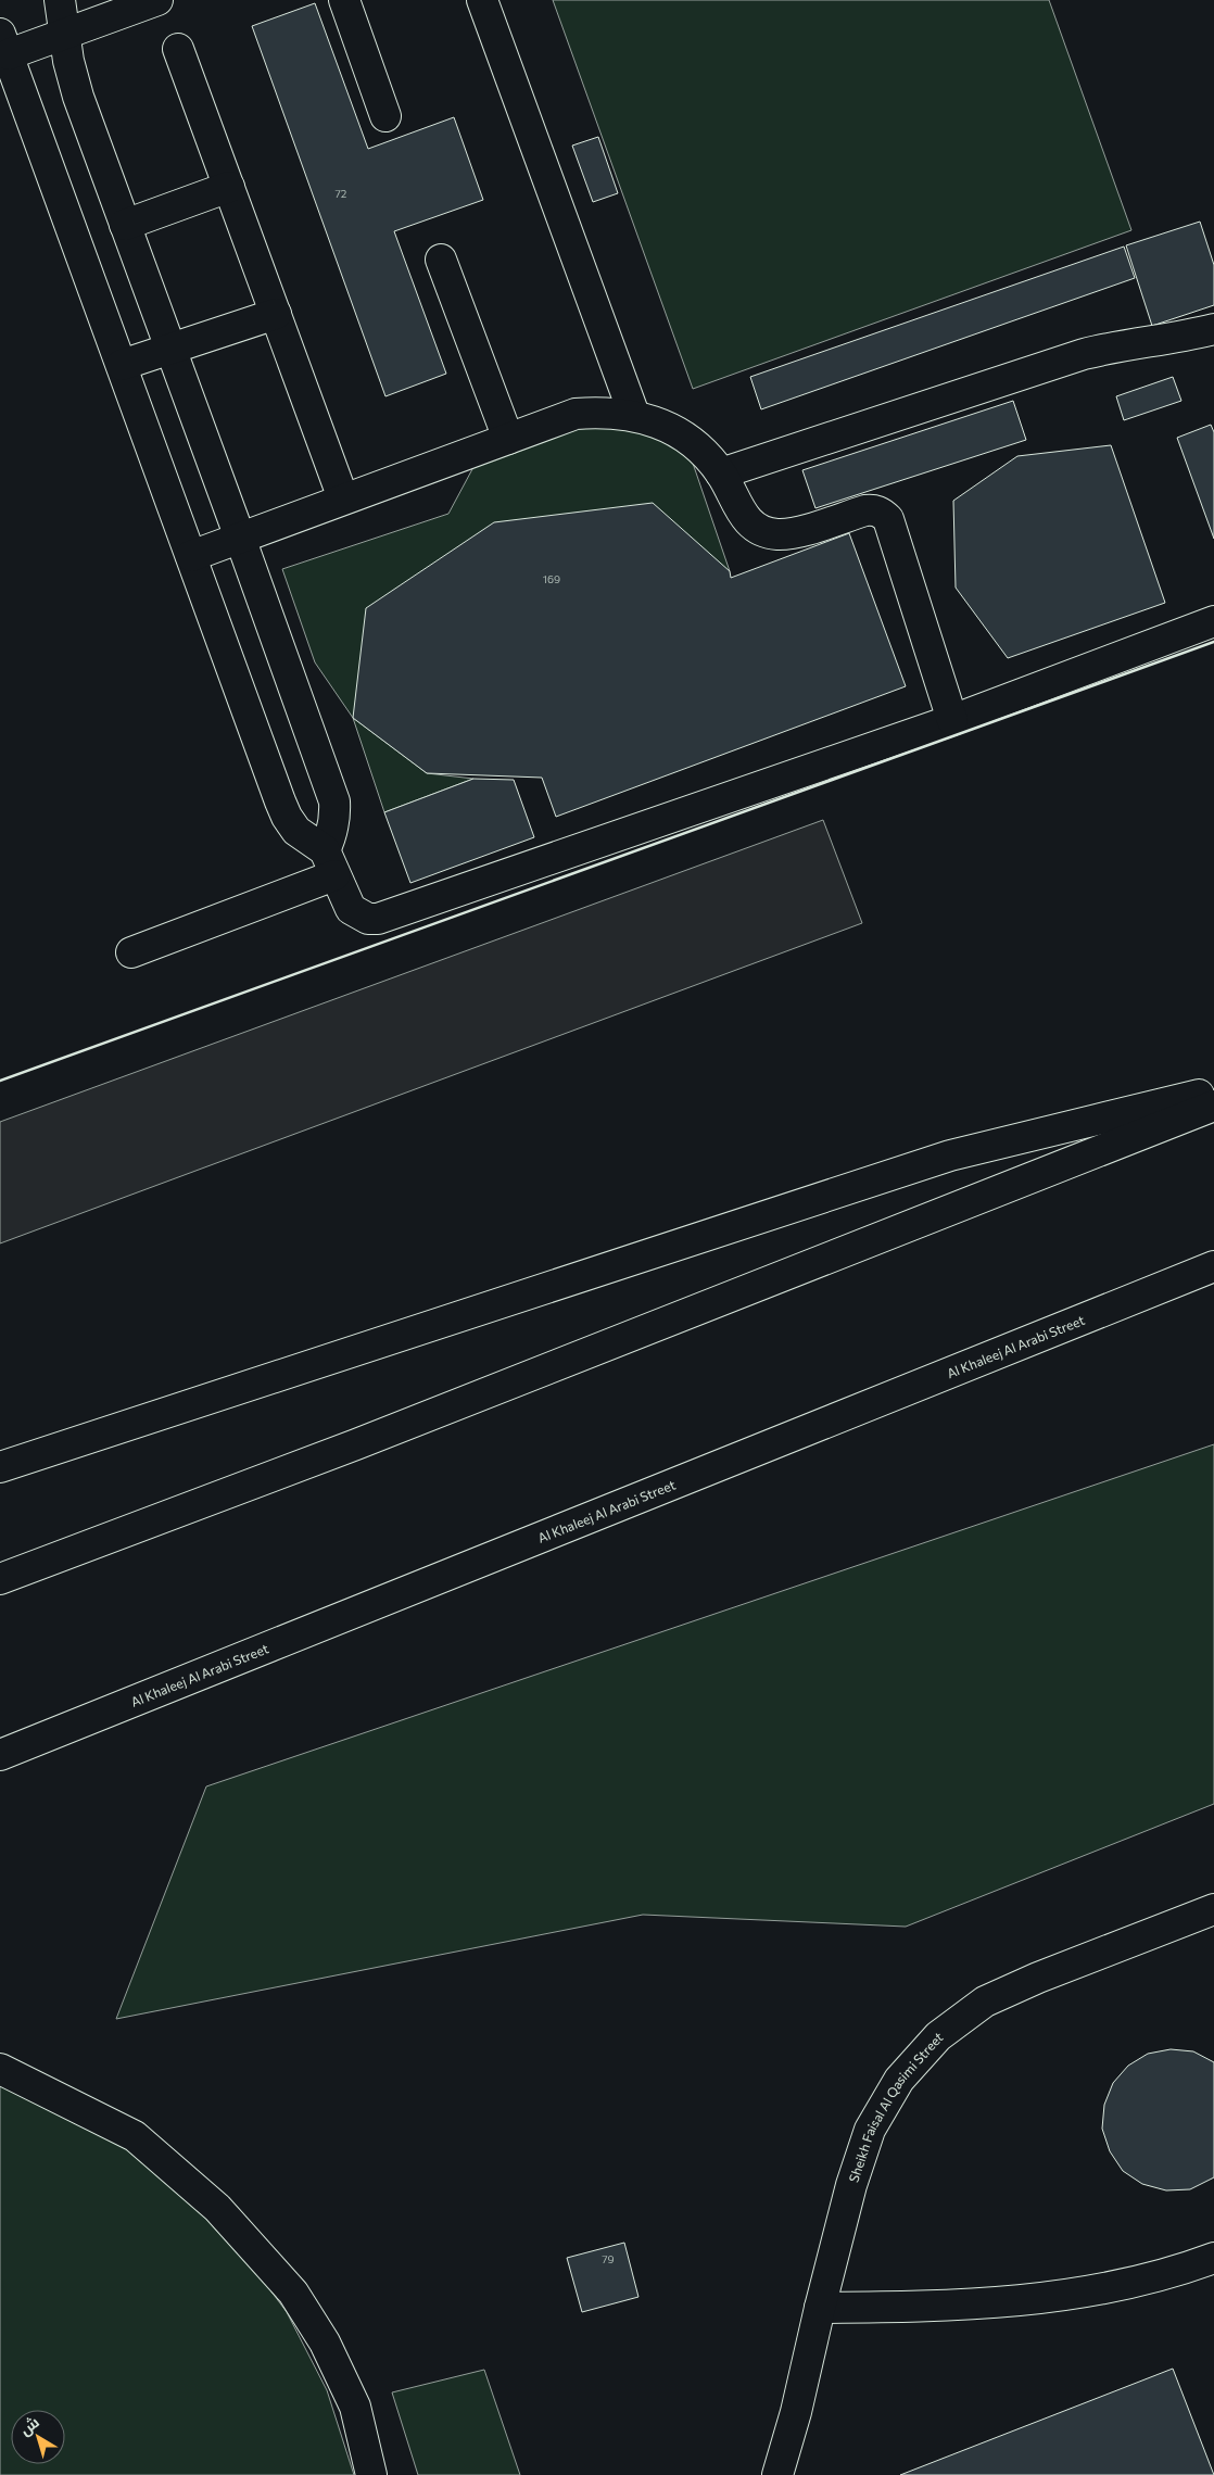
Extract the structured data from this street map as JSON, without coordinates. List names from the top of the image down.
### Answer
{
  "streets": {
    "main road": ["Al Khaleej Al Arabi Street", "Sheikh Faisal Al Qasimi Street"]
  },
  "house_numbers": ["72", "169", "79"],
  "north": "top left"
}
